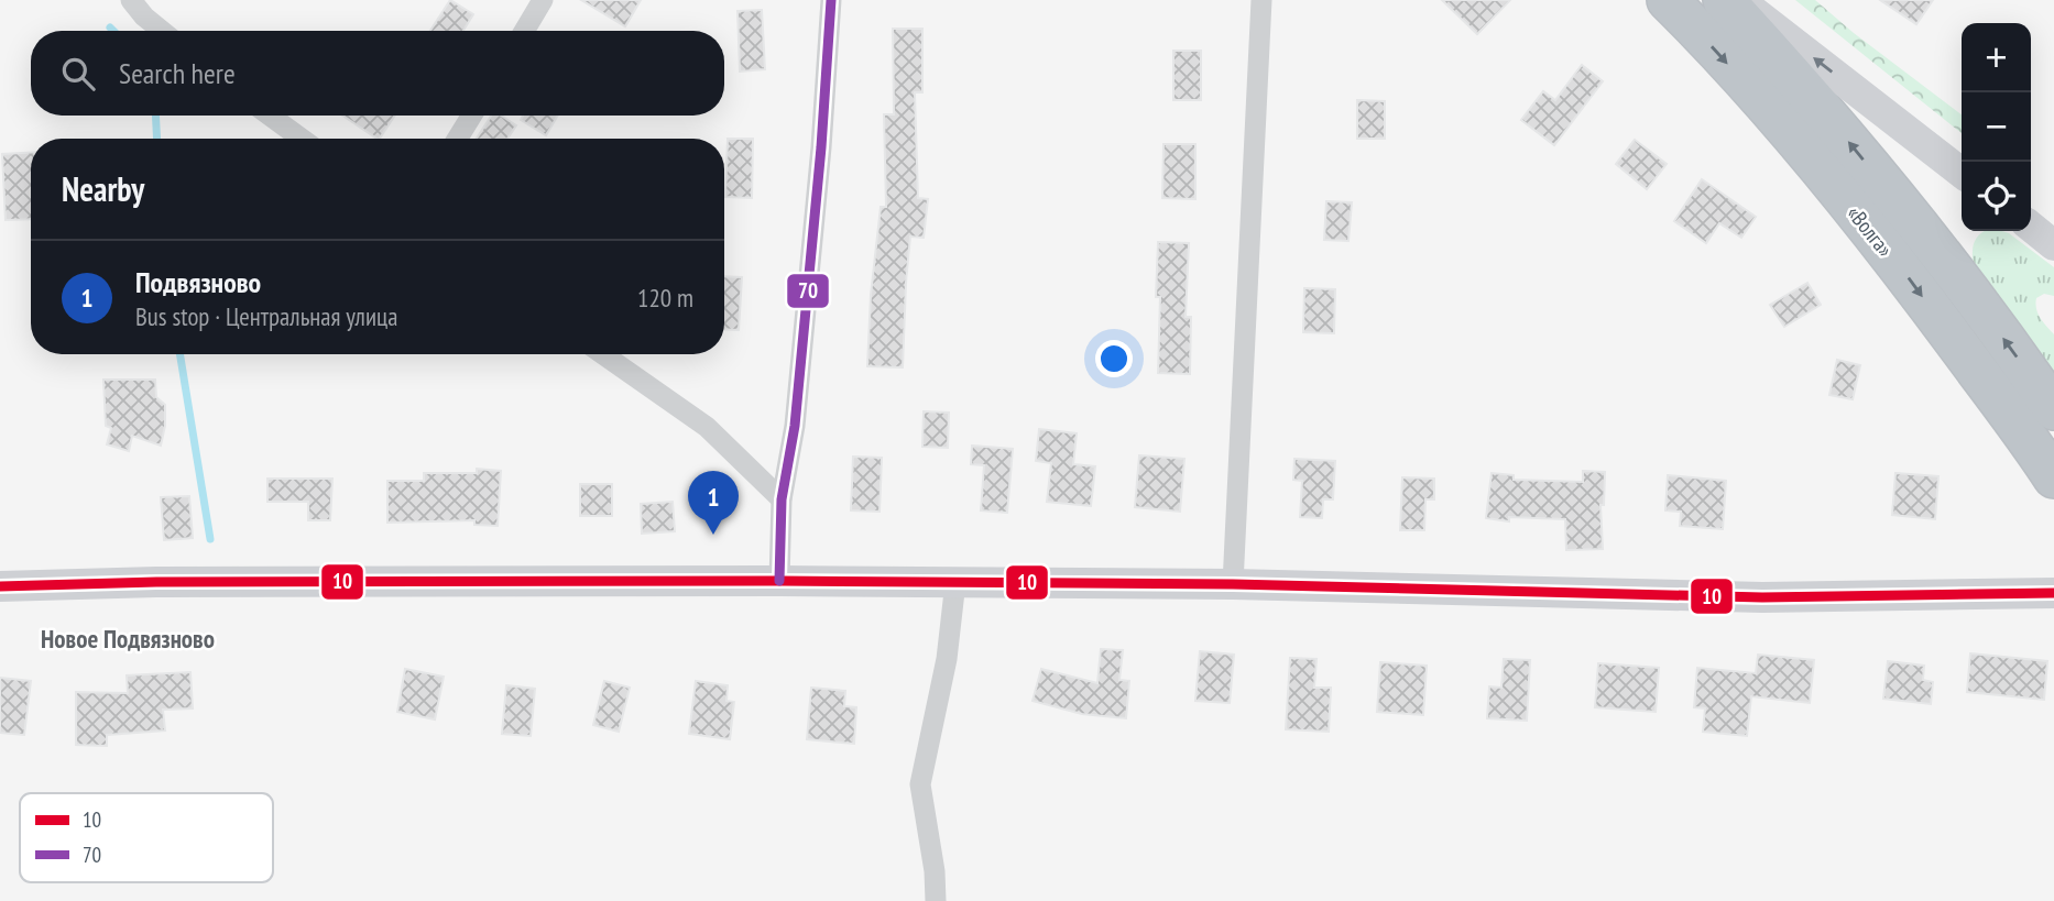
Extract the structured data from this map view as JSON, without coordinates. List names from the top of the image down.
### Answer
{
  "streets": {
    "highway": ["«Волга»"]
  },
  "districts": ["Новое Подвязново"],
  "lines": ["transit line 70", "transit line 10"],
  "legend": ["10", "70"],
  "page": {
    "map_buttons": ["+", "−"],
    "search": "Search here",
    "heading": "Nearby",
    "list": [
      {
        "mark": "1",
        "name": "Подвязново",
        "note": "Bus stop · Центральная улица",
        "value": "120 m"
      }
    ],
    "pins": "1"
  }
}
